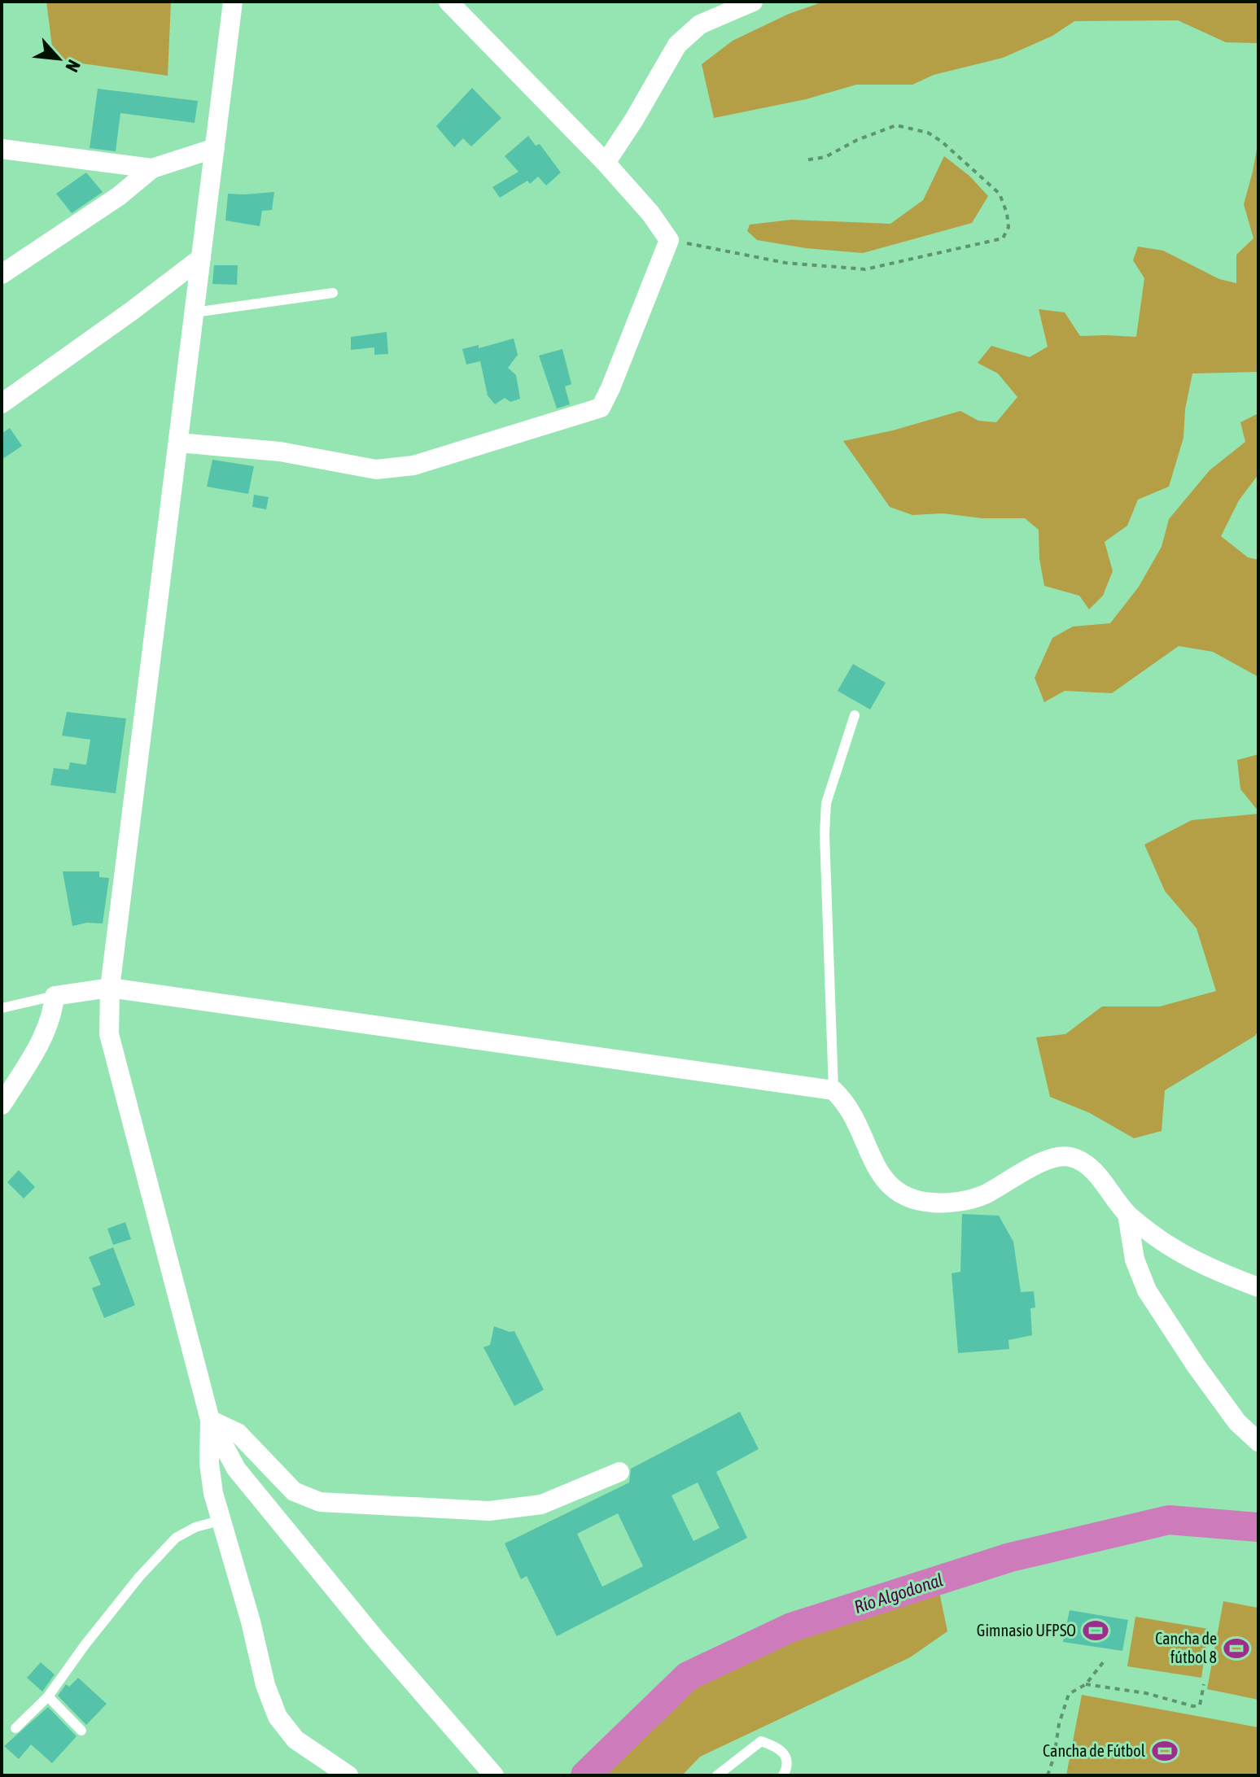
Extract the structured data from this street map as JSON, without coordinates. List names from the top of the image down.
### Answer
{
  "water": ["Río Algodonal"],
  "places": {
    "sports": ["Gimnasio UFPSO", "Cancha de fútbol 8", "Cancha de Fútbol"]
  },
  "north": "bottom right"
}
